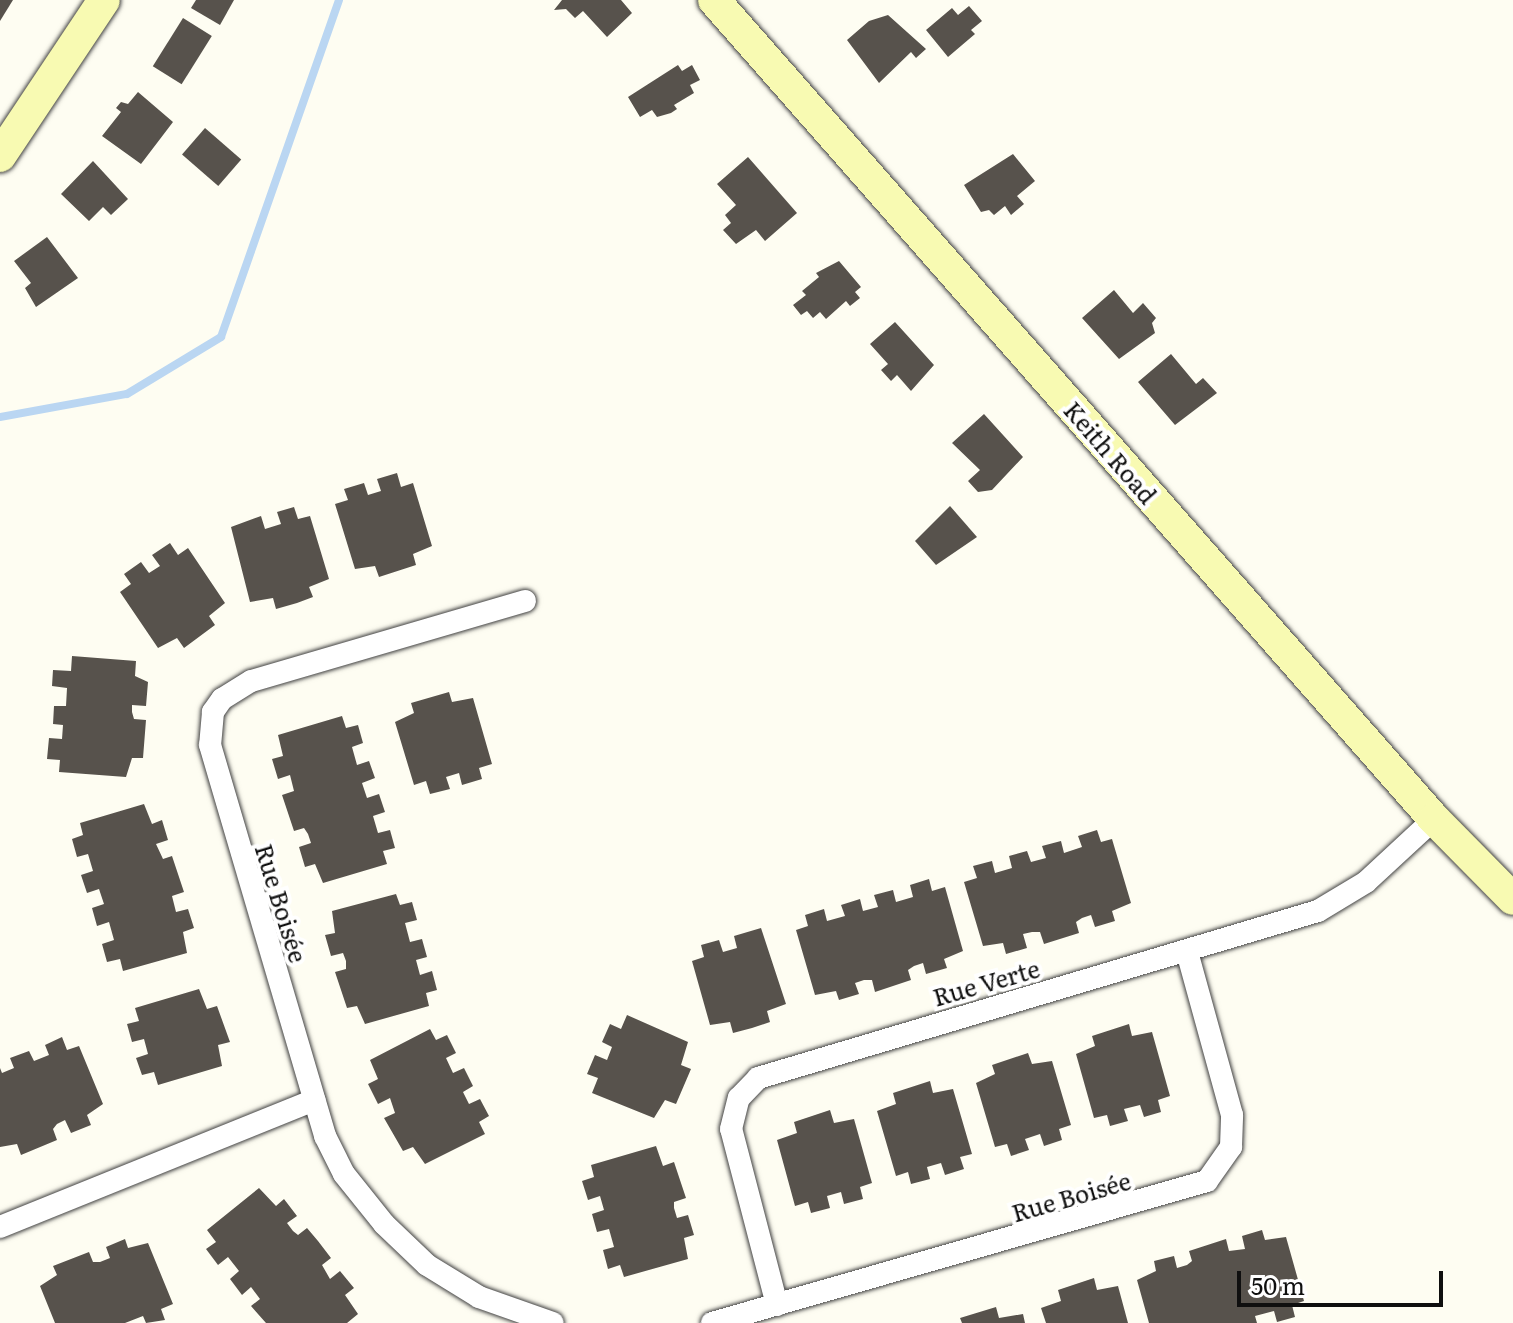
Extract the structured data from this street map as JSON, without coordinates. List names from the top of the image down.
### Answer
{
  "streets": {
    "street": ["Keith Road", "Rue Boisée", "Rue Verte"]
  },
  "crossings": [
    ["Keith Road", "Rue Verte"],
    ["Rue Boisée", "Rue Verte"]
  ],
  "scale_bar": "50 m"
}
